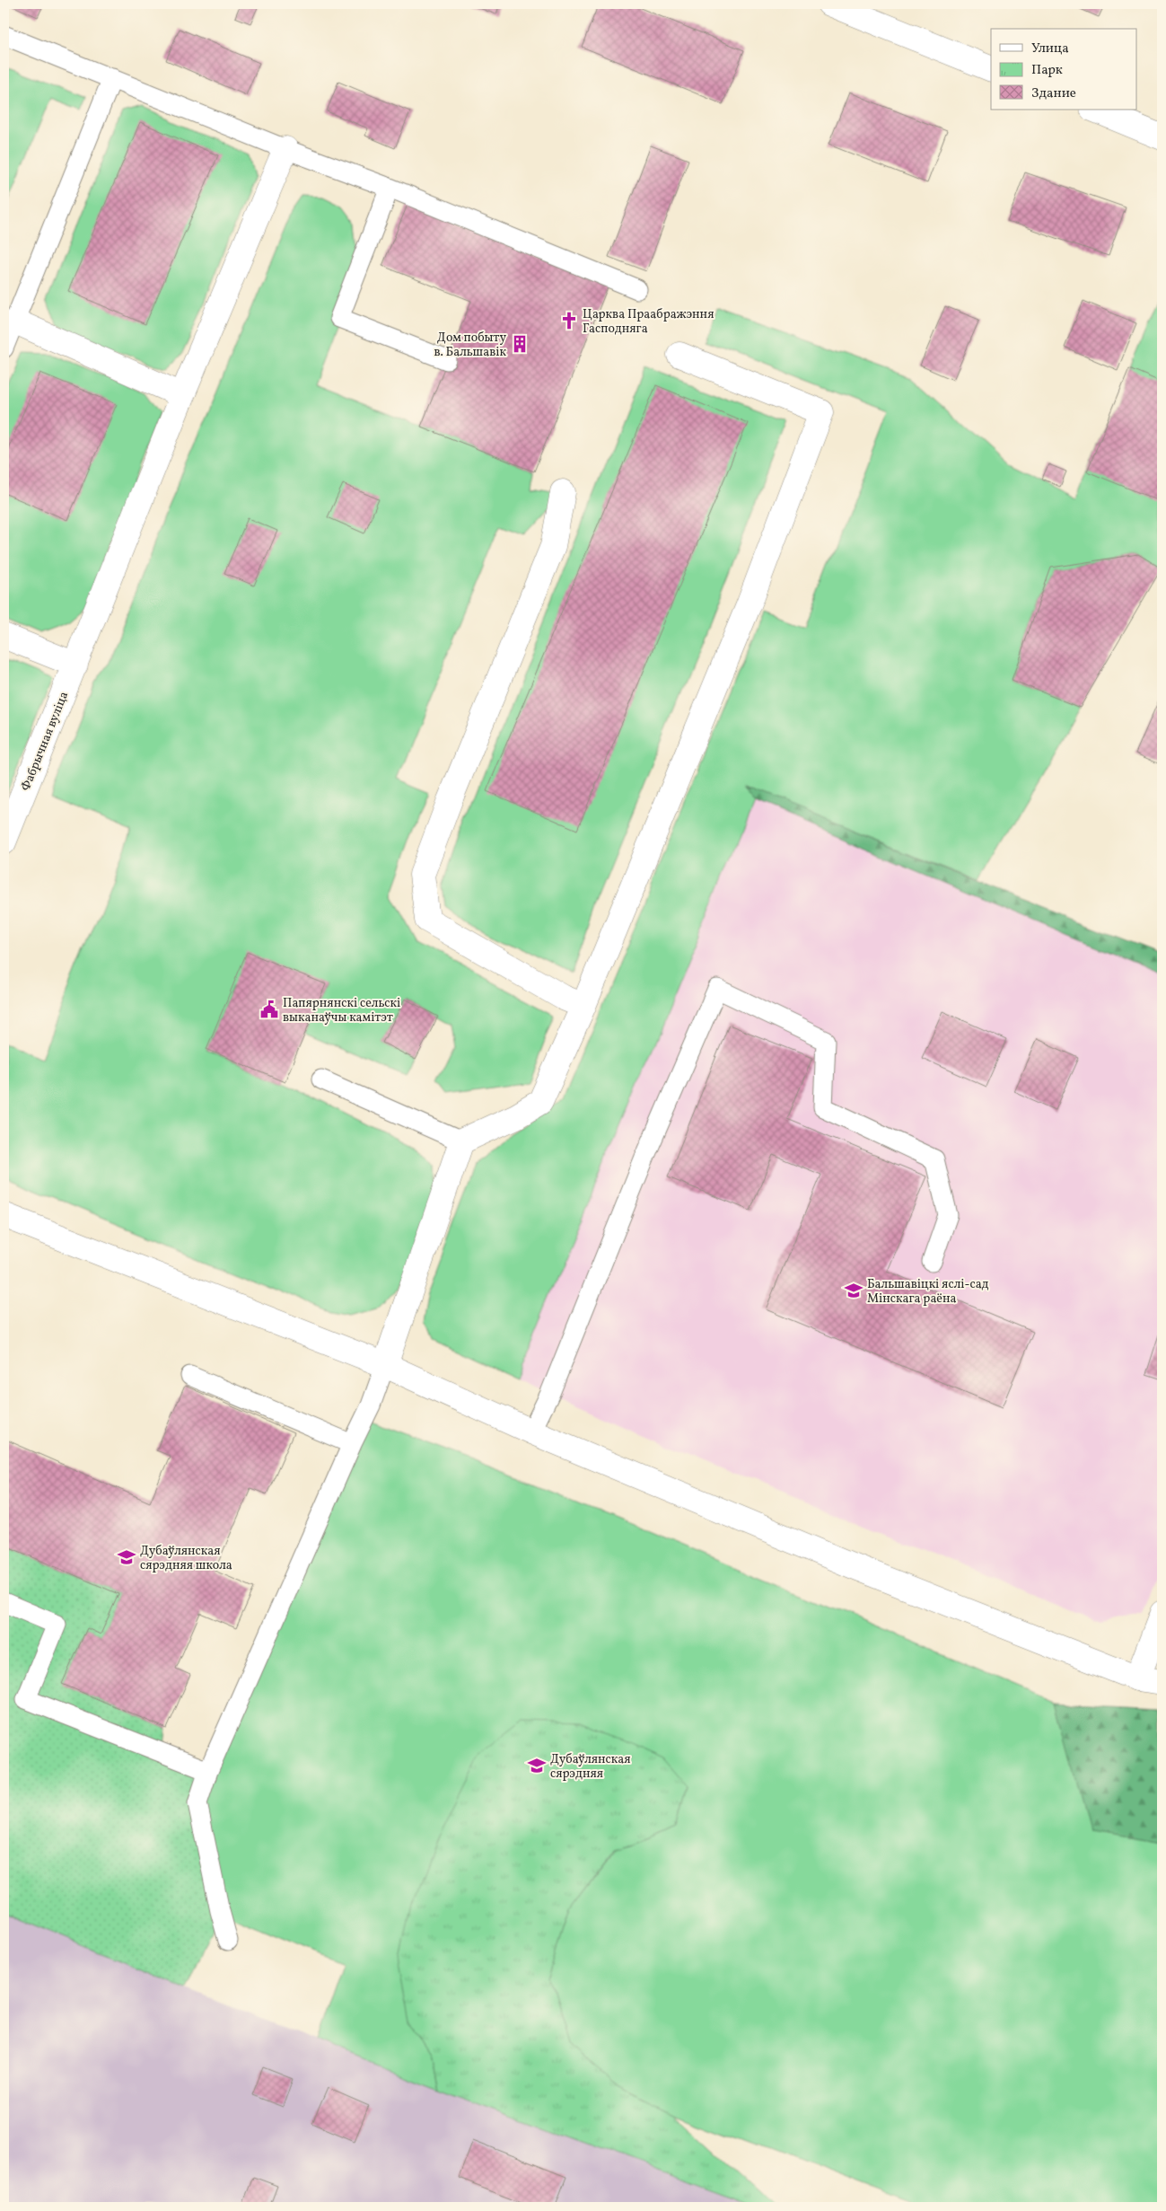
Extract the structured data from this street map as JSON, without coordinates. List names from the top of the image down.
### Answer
{
  "streets": {
    "street": ["Фабрычная вуліца"]
  },
  "places": {
    "church": ["Царква Праабражэння Гасподняга"],
    "building": ["Дом побыту в. Бальшавік"],
    "public building": ["Папярнянскі сельскі выканаўчы камітэт"],
    "school or university": ["Бальшавіцкі яслі-сад Мінскага раёна", "Дубаўлянская сярэдняя школа", "Дубаўлянская сярэдняя"]
  },
  "legend": ["Улица", "Парк", "Здание"]
}
